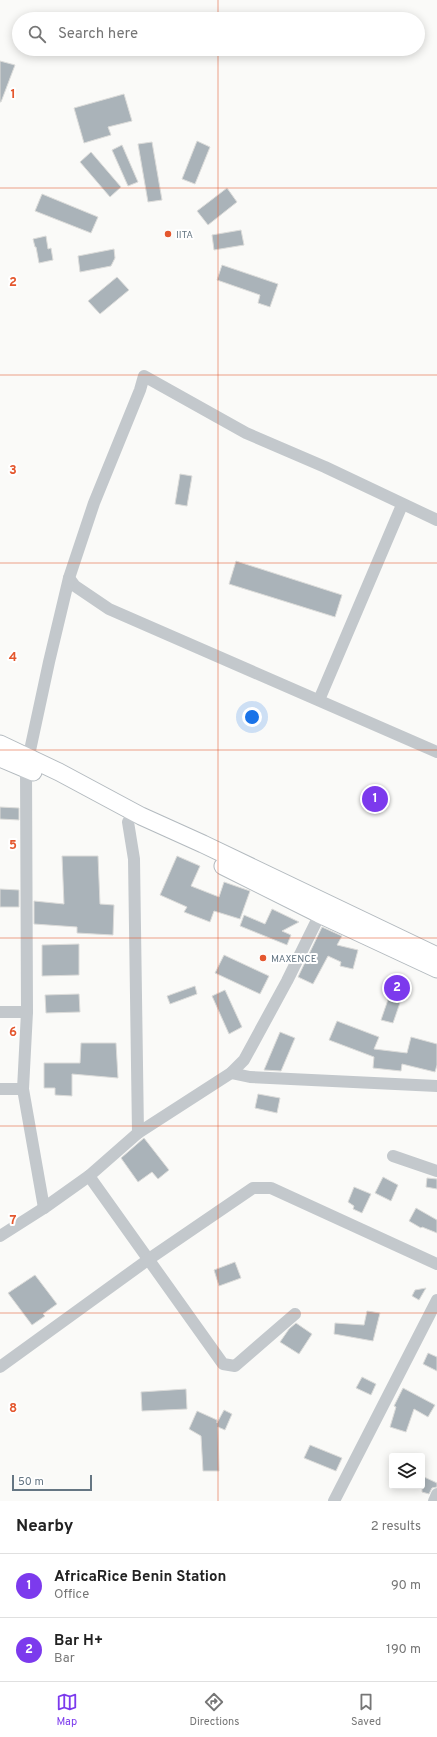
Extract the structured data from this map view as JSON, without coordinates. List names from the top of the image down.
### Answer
{
  "places": ["IITA", "MAXENCE"],
  "scale_bar": "50 m",
  "page": {
    "search": "Search here",
    "pins": ["1", "2"],
    "scale": "50 m",
    "heading": ["Nearby", "2 results"],
    "list": [
      {
        "mark": "1",
        "name": "AfricaRice Benin Station",
        "note": "Office",
        "value": "90 m"
      },
      {
        "mark": "2",
        "name": "Bar H+",
        "note": "Bar",
        "value": "190 m"
      }
    ],
    "nav": ["Map", "Directions", "Saved"]
  },
  "grid": {
    "rows": [
      "1",
      "2",
      "3",
      "4",
      "5",
      "6",
      "7",
      "8"
    ]
  }
}
